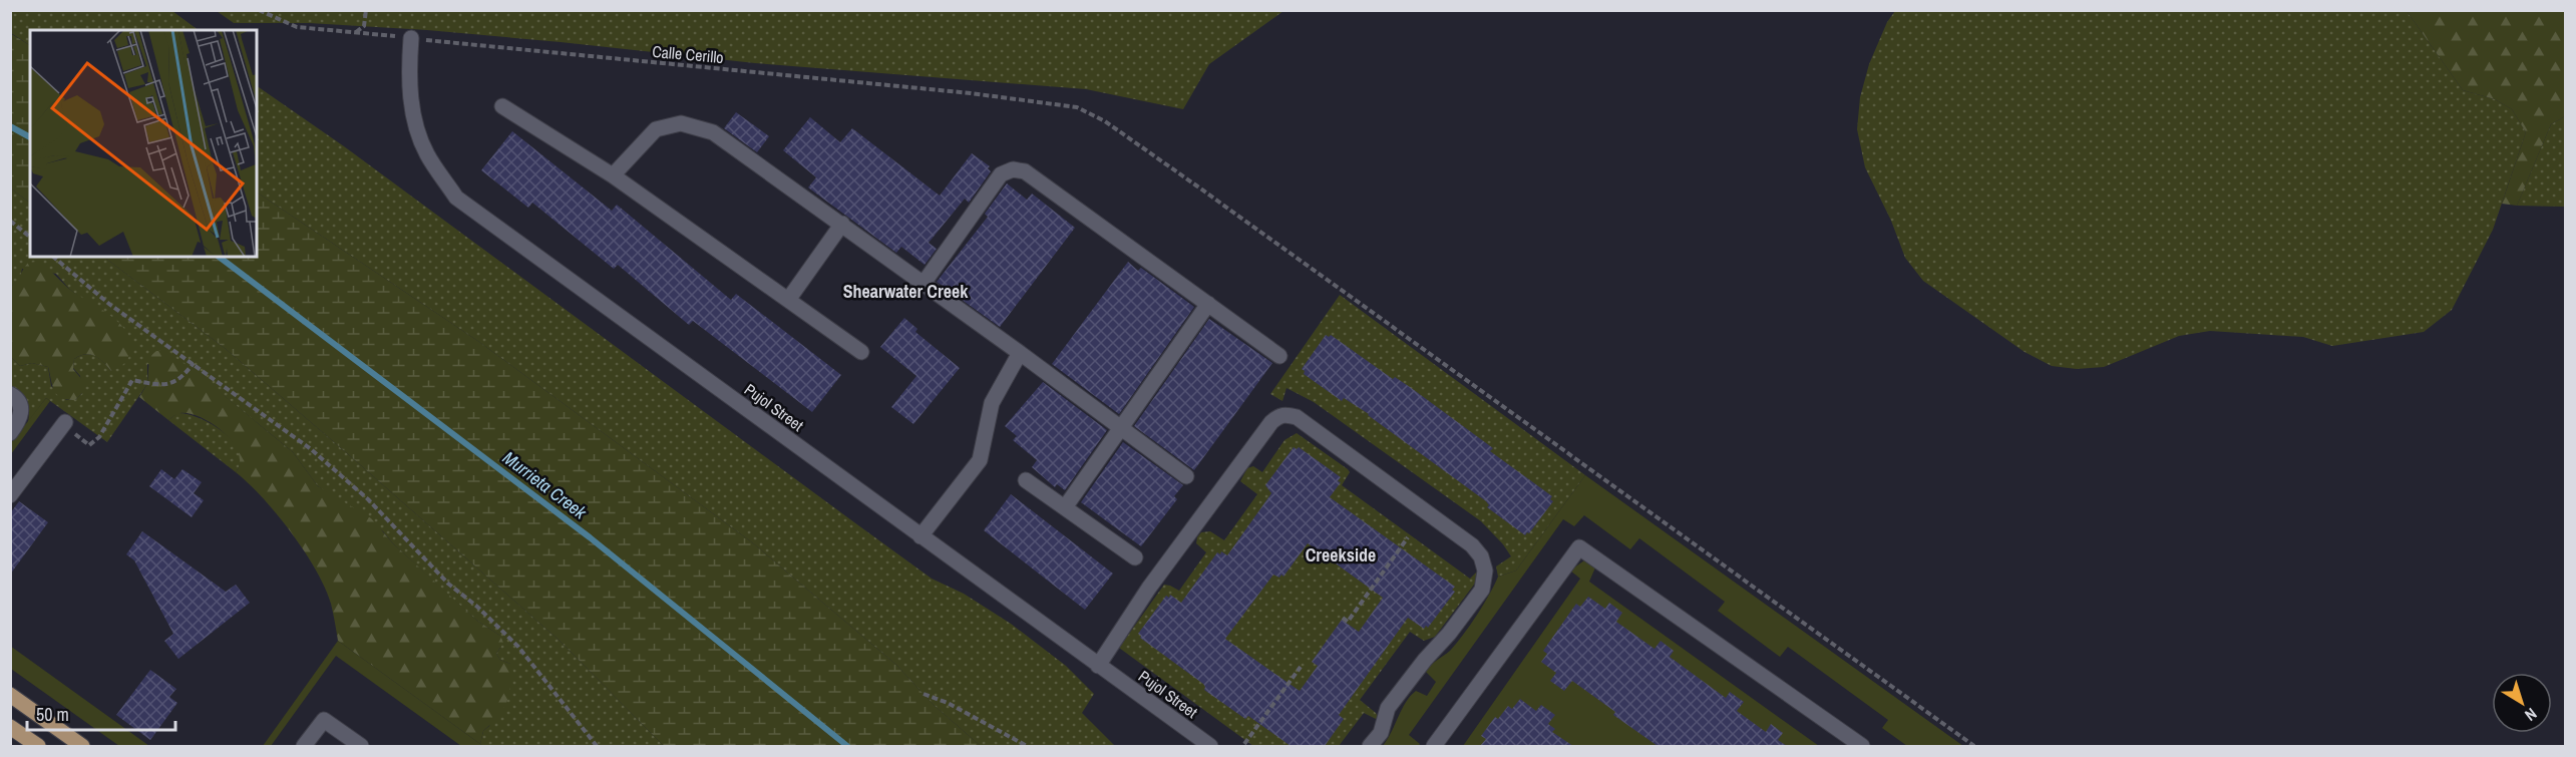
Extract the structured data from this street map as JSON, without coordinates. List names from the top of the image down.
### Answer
{
  "streets": {
    "street": ["Pujol Street"],
    "path": ["Calle Cerillo"]
  },
  "crossings": [
    ["Calle Cerillo", "Pujol Street"]
  ],
  "districts": ["Shearwater Creek", "Creekside"],
  "water": ["Murrieta Creek"],
  "scale_bar": "50 m",
  "north": "bottom right"
}
